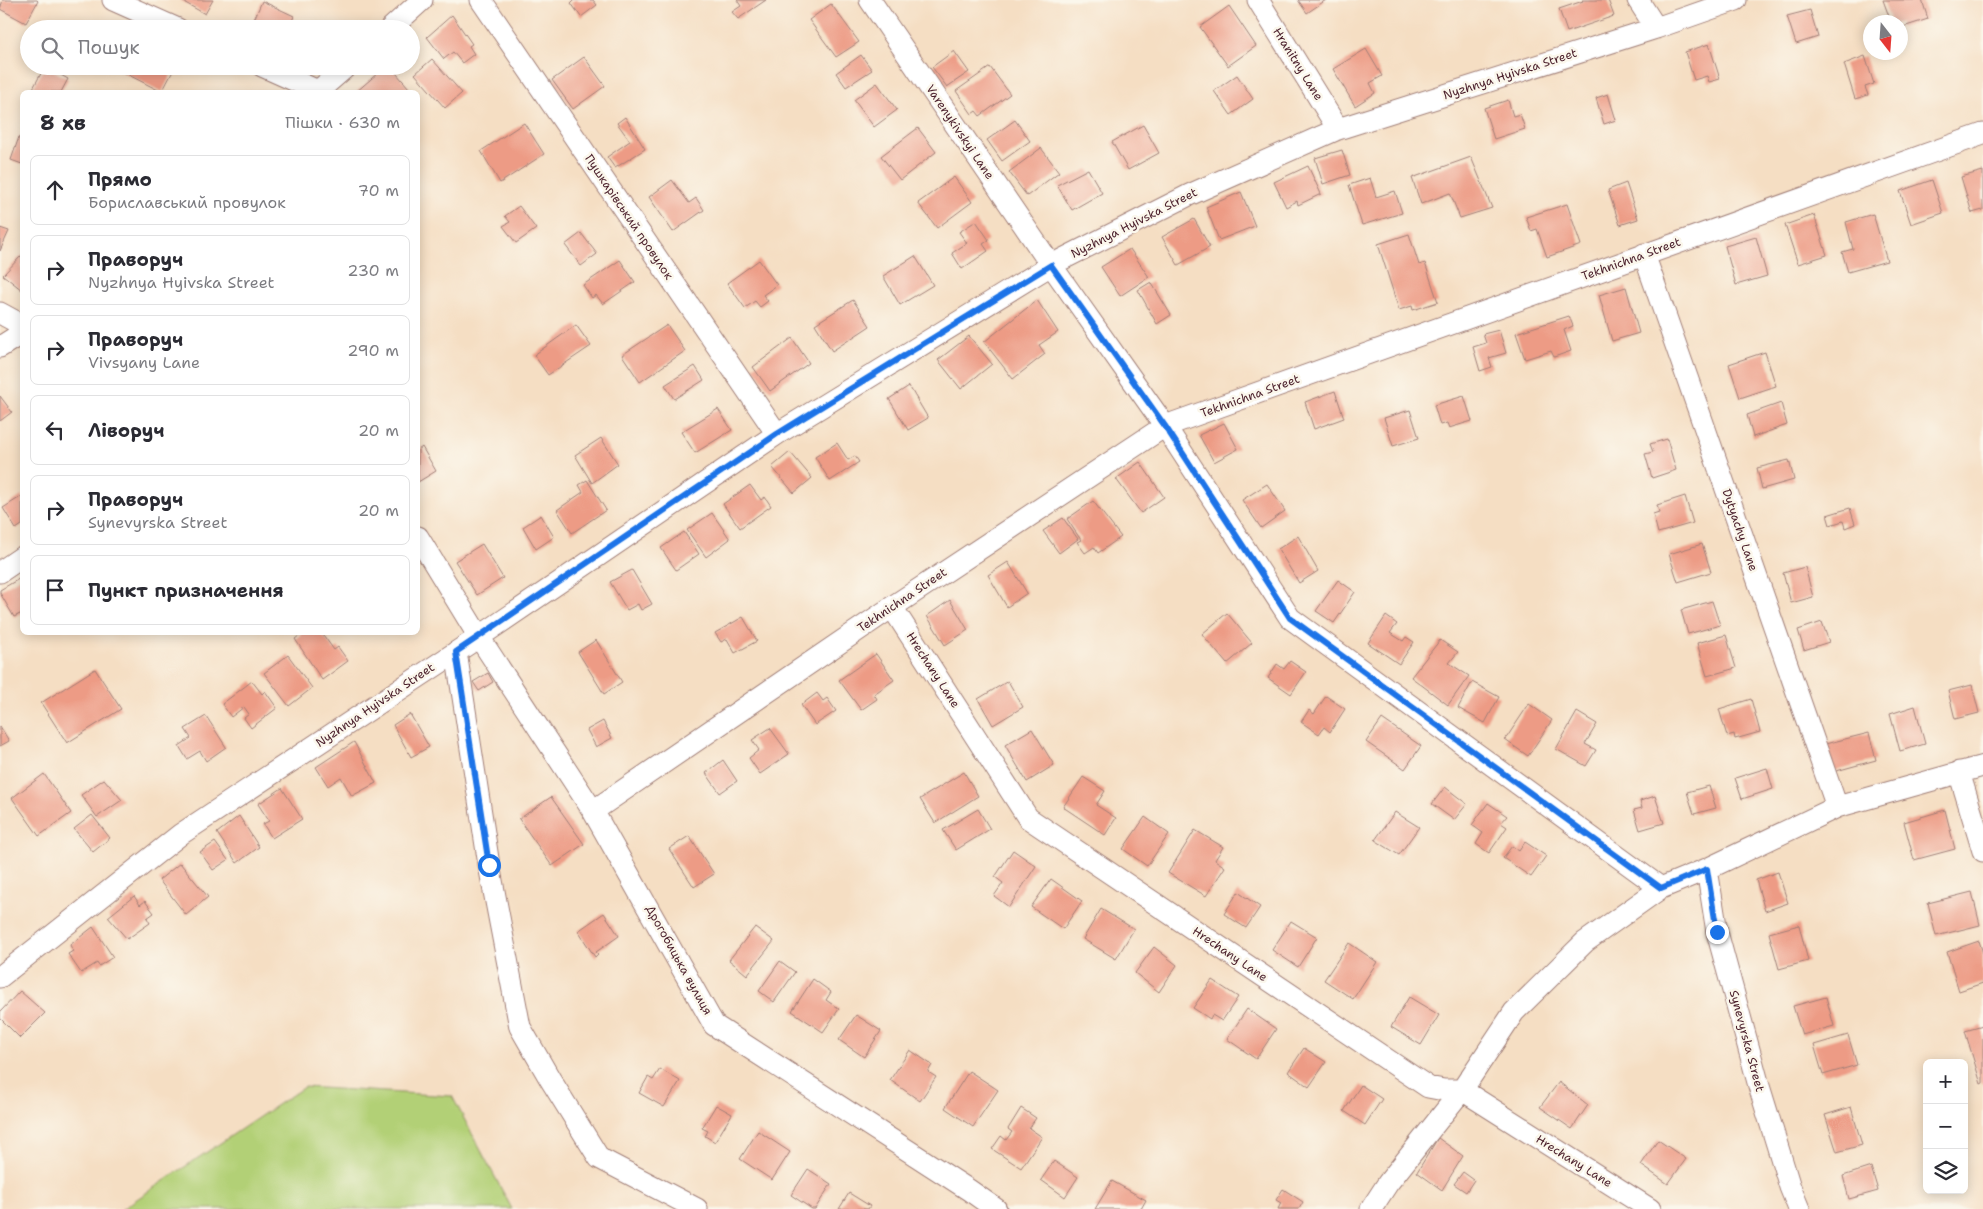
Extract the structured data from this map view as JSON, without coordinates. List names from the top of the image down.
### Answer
{
  "streets": {
    "street": [
      "Hranitny Lane",
      "Nyzhnya Hyivska Street",
      "Varenykivskyi Lane",
      "Пушкарівський провулок",
      "Tekhnichna Street",
      "Dytyachy Lane",
      "Hrechany Lane",
      "Дрогобицька вулиця",
      "Synevyrska Street"
    ]
  },
  "crossings": [
    ["Hranitny Lane", "Nyzhnya Hyivska Street"],
    ["Nyzhnya Hyivska Street", "Varenykivskyi Lane"],
    ["Nyzhnya Hyivska Street", "Пушкарівський провулок"],
    ["Nyzhnya Hyivska Street", "Дрогобицька вулиця"],
    ["Varenykivskyi Lane", "Tekhnichna Street"],
    ["Tekhnichna Street", "Dytyachy Lane"],
    ["Tekhnichna Street", "Hrechany Lane"],
    ["Tekhnichna Street", "Дрогобицька вулиця"]
  ],
  "north": "bottom",
  "page": {
    "search": "Пошук",
    "heading": ["8 хв", "Пішки · 630 m"],
    "list": [
      ["Прямо", "Бориславський провулок", "70 m"],
      ["Праворуч", "Nyzhnya Hyivska Street", "230 m"],
      ["Праворуч", "Vivsyany Lane", "290 m"],
      ["Ліворуч", "20 m"],
      ["Праворуч", "Synevyrska Street", "20 m"],
      "Пункт призначення"
    ],
    "map_buttons": ["+", "−"]
  }
}
